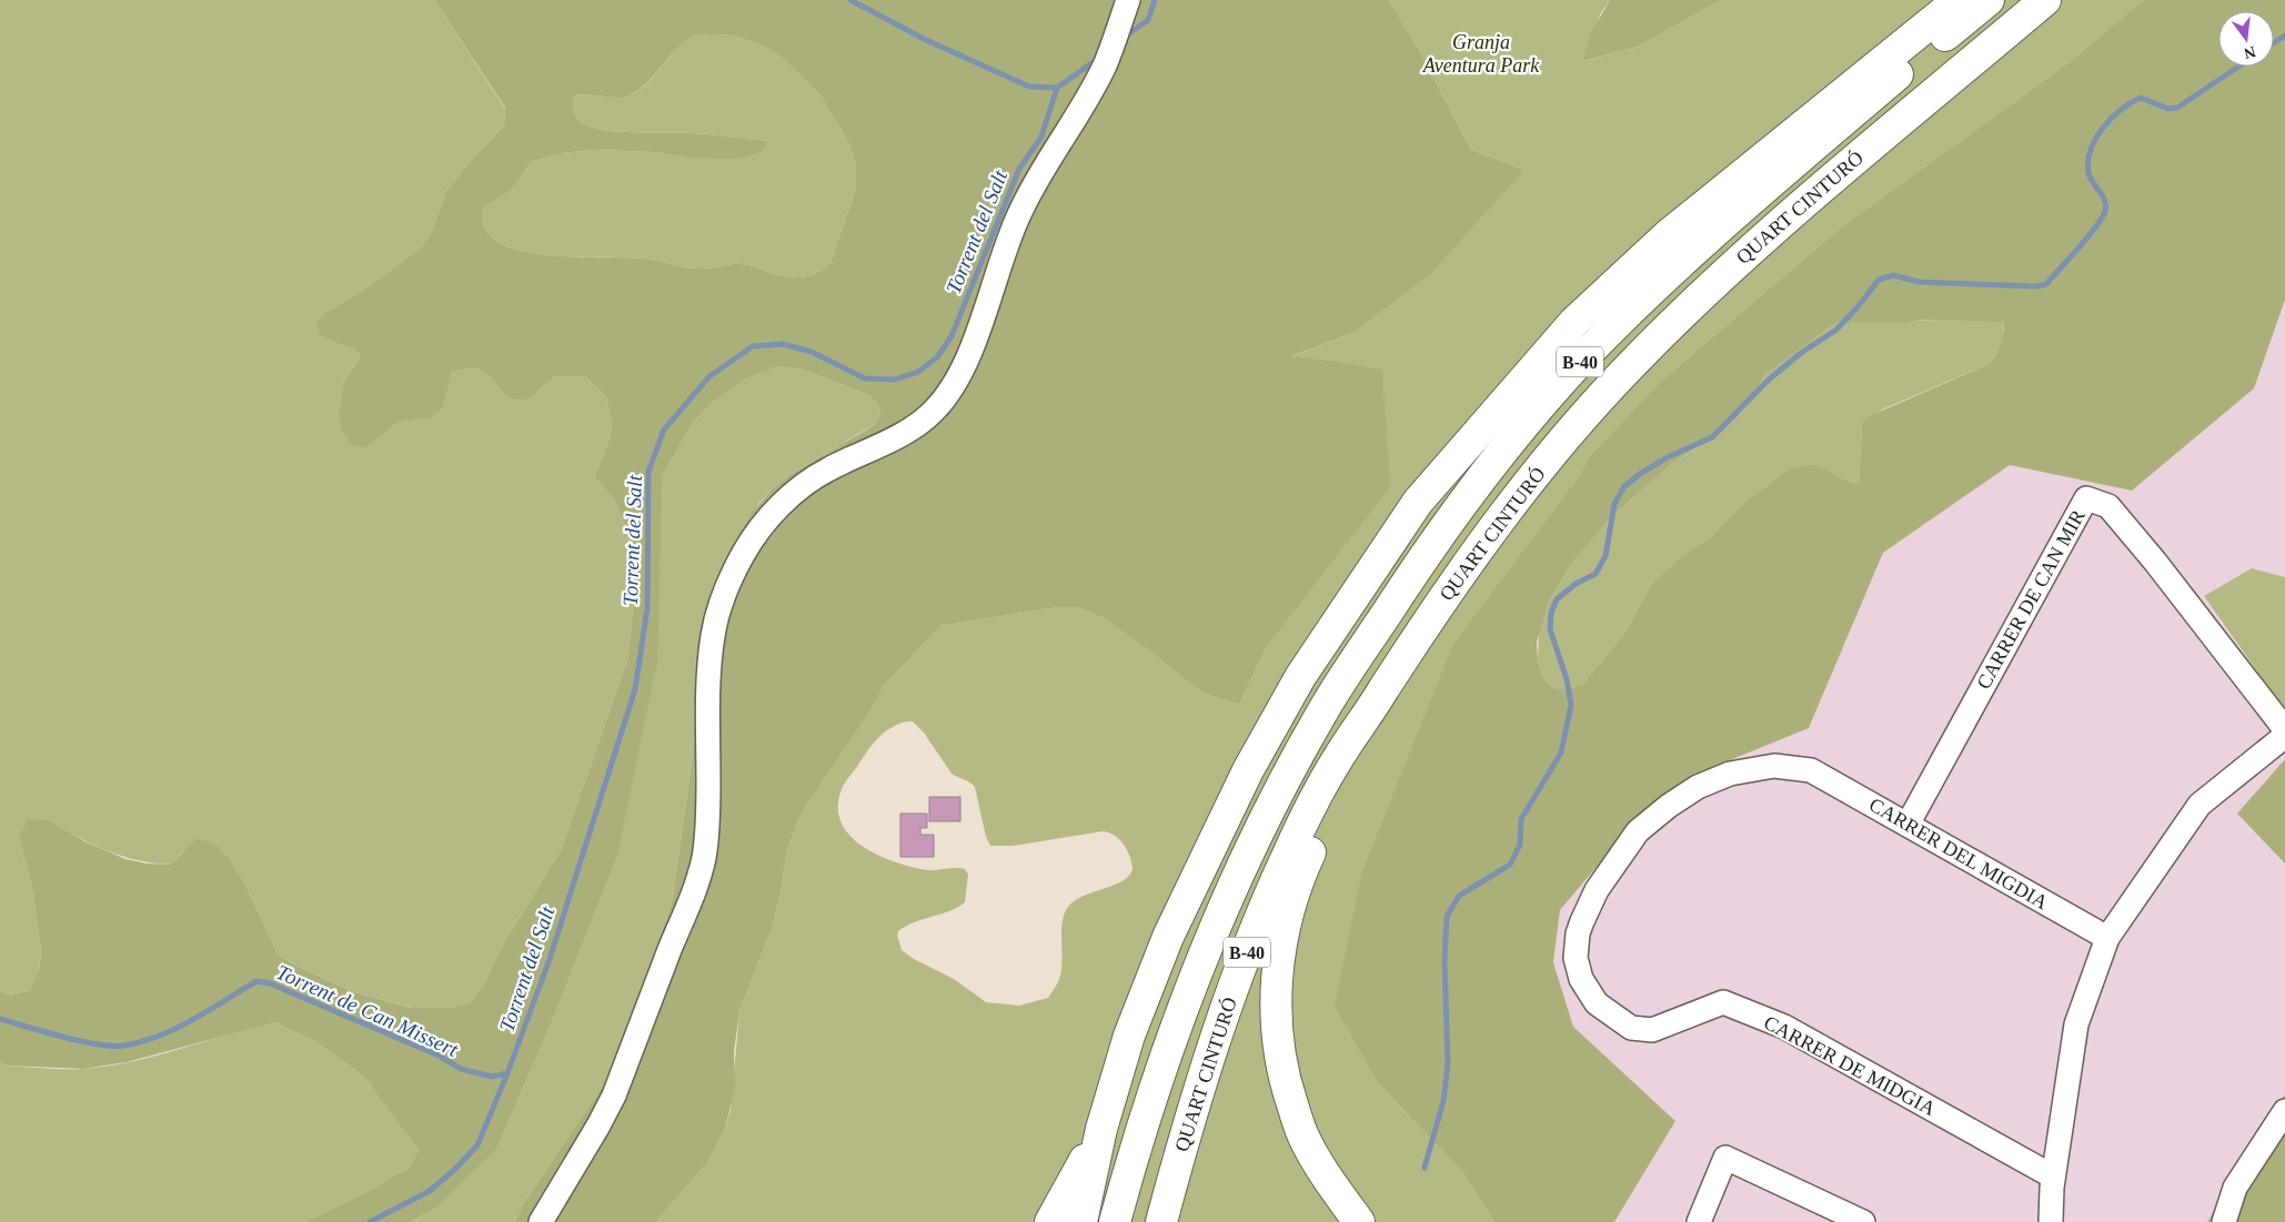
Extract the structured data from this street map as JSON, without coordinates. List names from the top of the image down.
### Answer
{
  "streets": {
    "highway": ["QUART CINTURÓ", "B-40"],
    "street": ["CARRER DE CAN MIR", "CARRER DEL MIGDIA", "CARRER DE MIDGIA"]
  },
  "crossings": [
    ["CARRER DE CAN MIR", "CARRER DEL MIGDIA"],
    ["CARRER DEL MIGDIA", "CARRER DE MIDGIA"]
  ],
  "water": ["Torrent del Salt", "Torrent de Can Missert"],
  "parks": ["Granja Aventura Park"],
  "north": "bottom"
}
